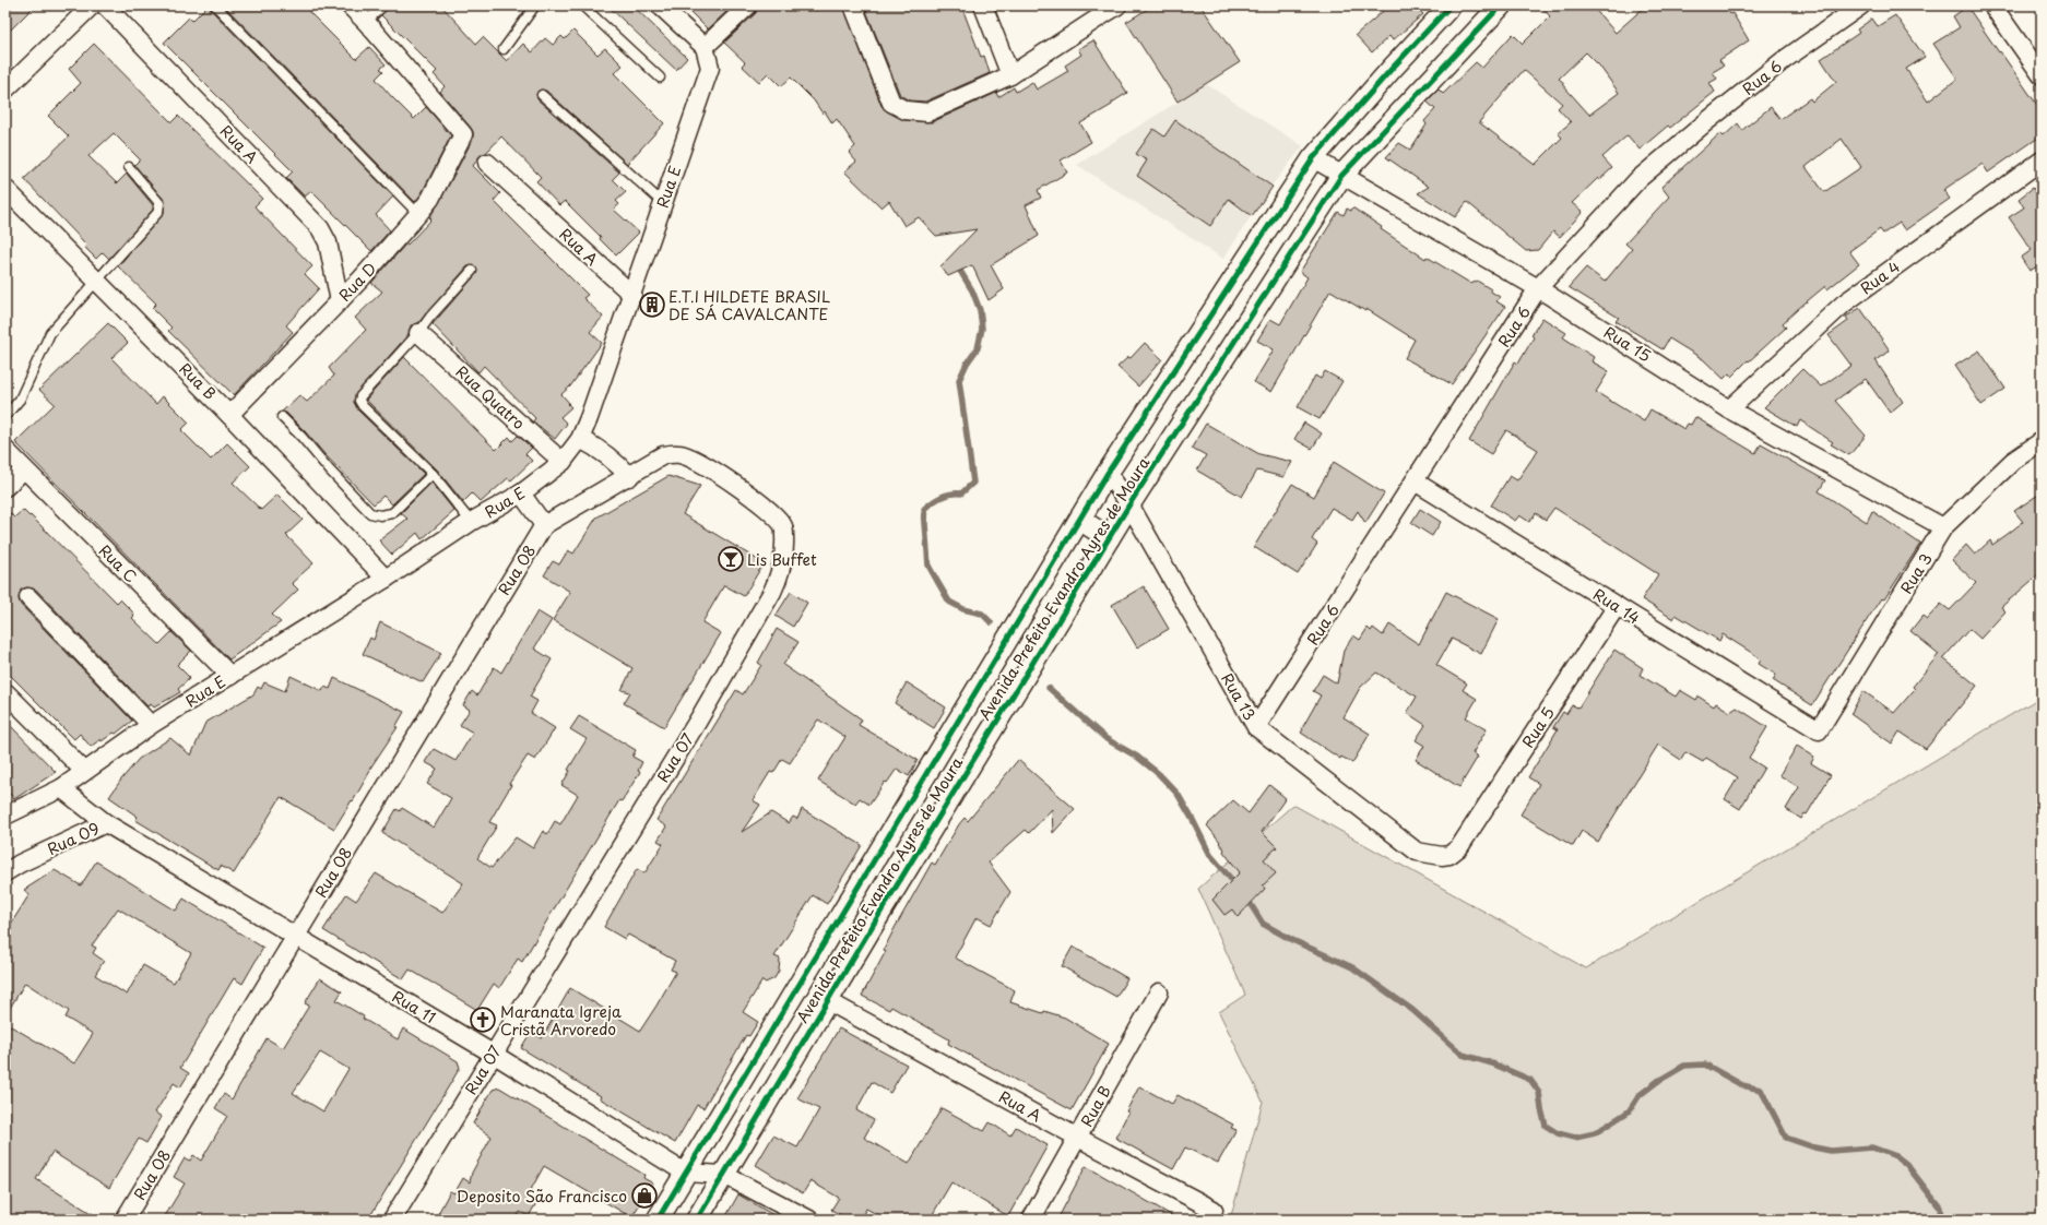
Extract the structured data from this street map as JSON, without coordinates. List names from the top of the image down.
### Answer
{
  "streets": {
    "street": [
      "Rua 6",
      "Rua A",
      "Rua E",
      "Rua 4",
      "Rua D",
      "Rua 15",
      "Rua B",
      "Rua Quatro",
      "Rua C",
      "Rua 08",
      "Rua 3",
      "Avenida Prefeito Evandro Ayres de Moura",
      "Rua 14",
      "Rua 13",
      "Rua 5",
      "Rua 07",
      "Rua 09",
      "Rua 11"
    ]
  },
  "crossings": [
    ["Rua 6", "Rua 15"],
    ["Rua 6", "Rua 14"],
    ["Rua 6", "Rua 13"],
    ["Rua A", "Rua E"],
    ["Rua A", "Rua D"],
    ["Rua A", "Rua B"],
    ["Rua A", "Avenida Prefeito Evandro Ayres de Moura"],
    ["Rua E", "Rua B"],
    ["Rua E", "Rua Quatro"],
    ["Rua E", "Rua C"],
    ["Rua 4", "Rua 15"],
    ["Rua D", "Rua B"],
    ["Rua 15", "Rua 3"],
    ["Rua 15", "Avenida Prefeito Evandro Ayres de Moura"],
    ["Rua 08", "Rua 07"],
    ["Rua 08", "Rua 11"],
    ["Rua 3", "Rua 14"],
    ["Avenida Prefeito Evandro Ayres de Moura", "Rua 13"],
    ["Avenida Prefeito Evandro Ayres de Moura", "Rua 11"],
    ["Rua 14", "Rua 5"],
    ["Rua 13", "Rua 5"],
    ["Rua 07", "Rua 11"],
    ["Rua 09", "Rua 11"]
  ],
  "places": {
    "building": ["E.T.I HILDETE BRASIL DE SÁ CAVALCANTE"],
    "bar": ["Lis Buffet"],
    "church": ["Maranata Igreja Cristã Arvoredo"],
    "shop": ["Deposito São Francisco"]
  }
}
